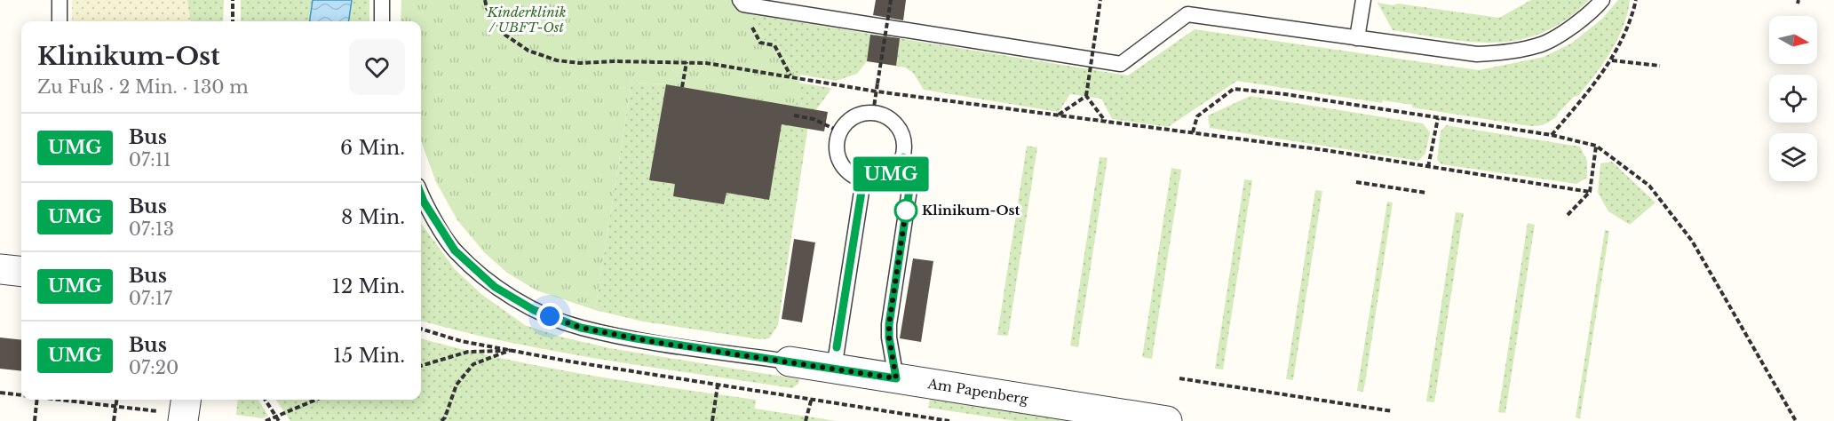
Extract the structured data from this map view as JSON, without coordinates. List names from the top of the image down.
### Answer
{
  "streets": {
    "street": ["Am Papenberg"]
  },
  "parks": ["Kinderklinik / UBFT-Ost"],
  "places": ["Klinikum-Ost"],
  "lines": ["bus line UMG"],
  "north": "right",
  "page": {
    "on_map": "UMG",
    "heading": ["Klinikum-Ost", "Zu Fuß · 2 Min. · 130 m"],
    "list": [
      {
        "mark": "UMG",
        "name": "Bus",
        "note": "07:11",
        "value": "6 Min."
      },
      {
        "mark": "UMG",
        "name": "Bus",
        "note": "07:13",
        "value": "8 Min."
      },
      {
        "mark": "UMG",
        "name": "Bus",
        "note": "07:17",
        "value": "12 Min."
      },
      {
        "mark": "UMG",
        "name": "Bus",
        "note": "07:20",
        "value": "15 Min."
      }
    ]
  }
}
